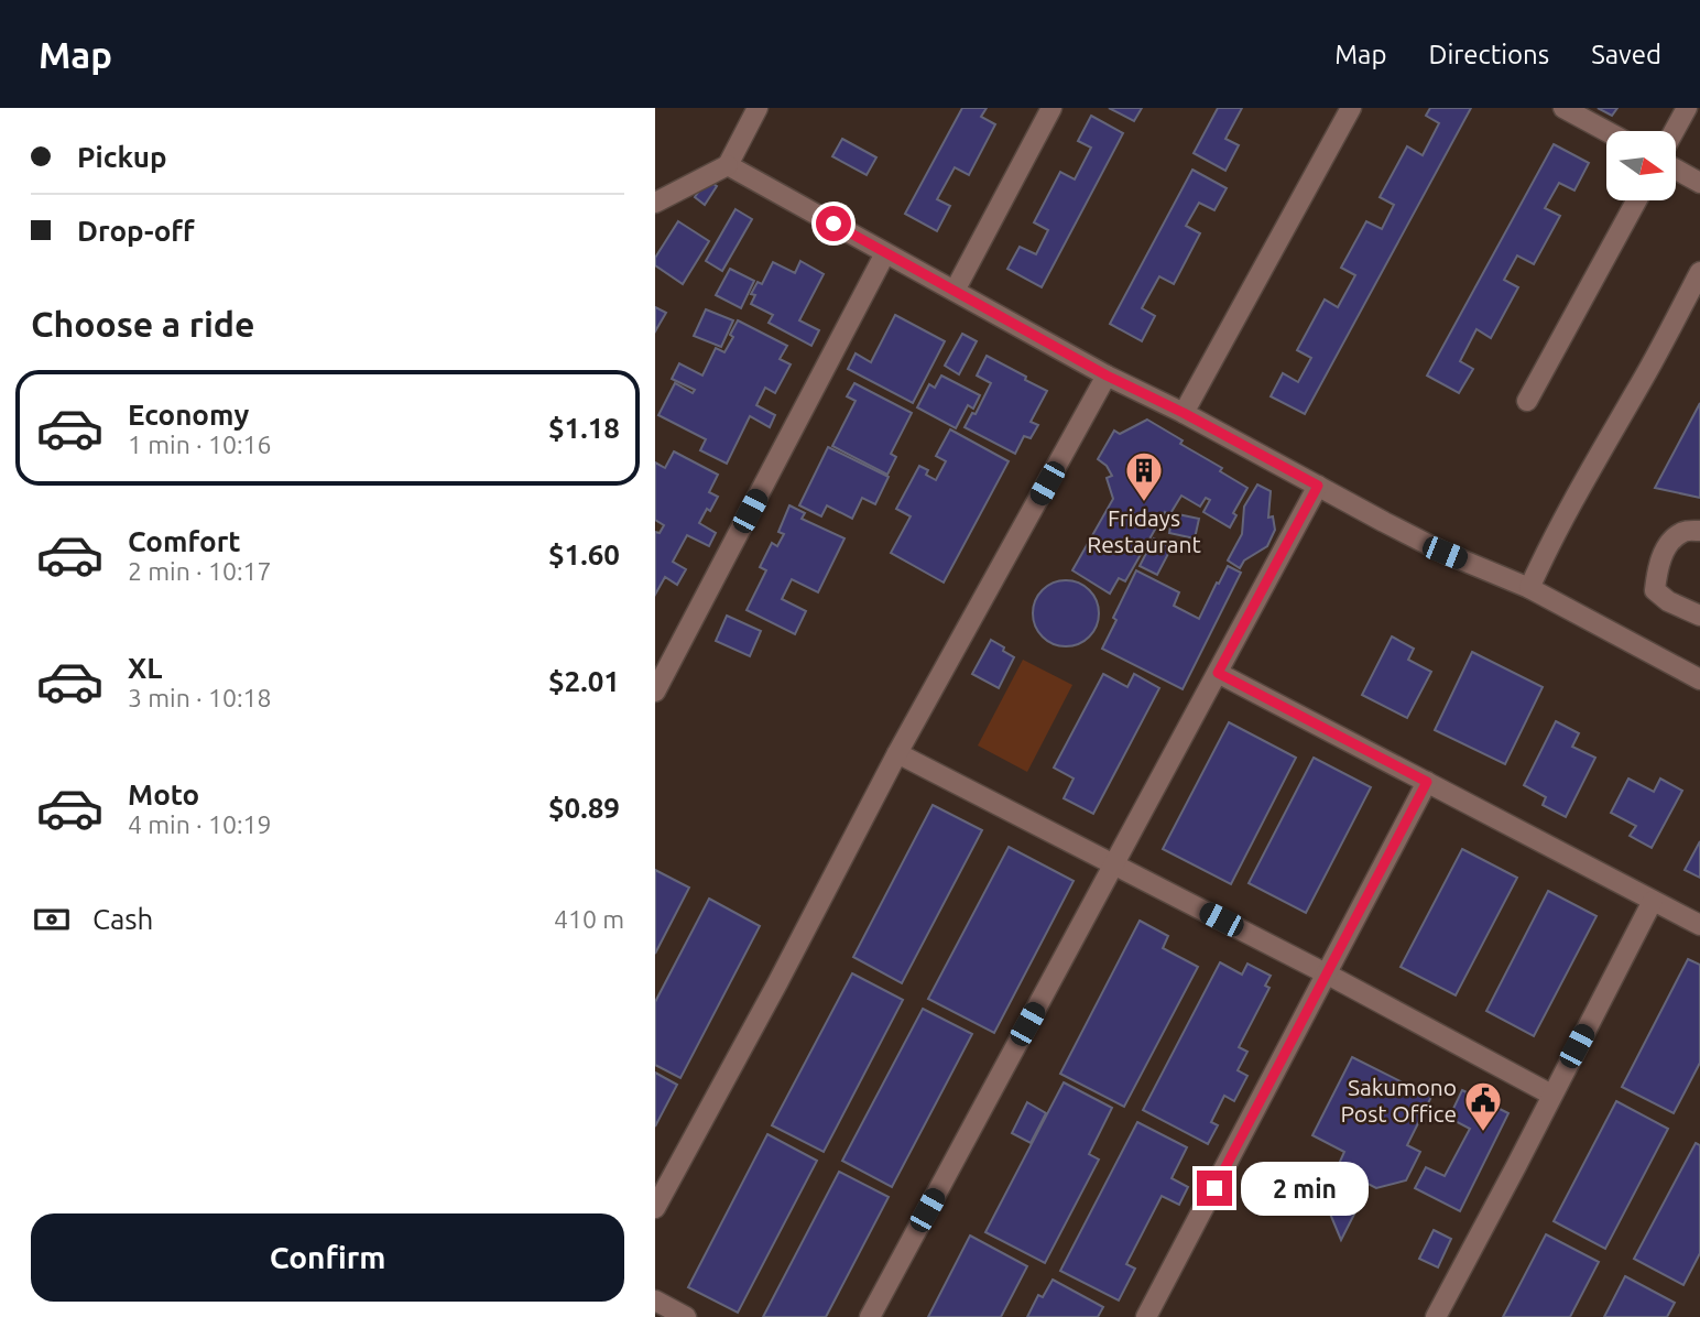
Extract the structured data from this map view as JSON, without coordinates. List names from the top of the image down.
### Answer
{
  "places": {
    "building": ["Fridays Restaurant"],
    "public building": ["Sakumono Post Office"]
  },
  "north": "right",
  "page": {
    "header": "Map",
    "nav": ["Map", "Directions", "Saved"],
    "banner": ["Pickup", "Drop-off"],
    "heading": "Choose a ride",
    "list": [
      {
        "name": "Economy",
        "note": "1 min · 10:16",
        "value": "$1.18"
      },
      {
        "name": "Comfort",
        "note": "2 min · 10:17",
        "value": "$1.60"
      },
      {
        "name": "XL",
        "note": "3 min · 10:18",
        "value": "$2.01"
      },
      {
        "name": "Moto",
        "note": "4 min · 10:19",
        "value": "$0.89"
      }
    ],
    "pay": ["Cash", "410 m"],
    "bubble": "2 min",
    "buttons": "Confirm"
  }
}
